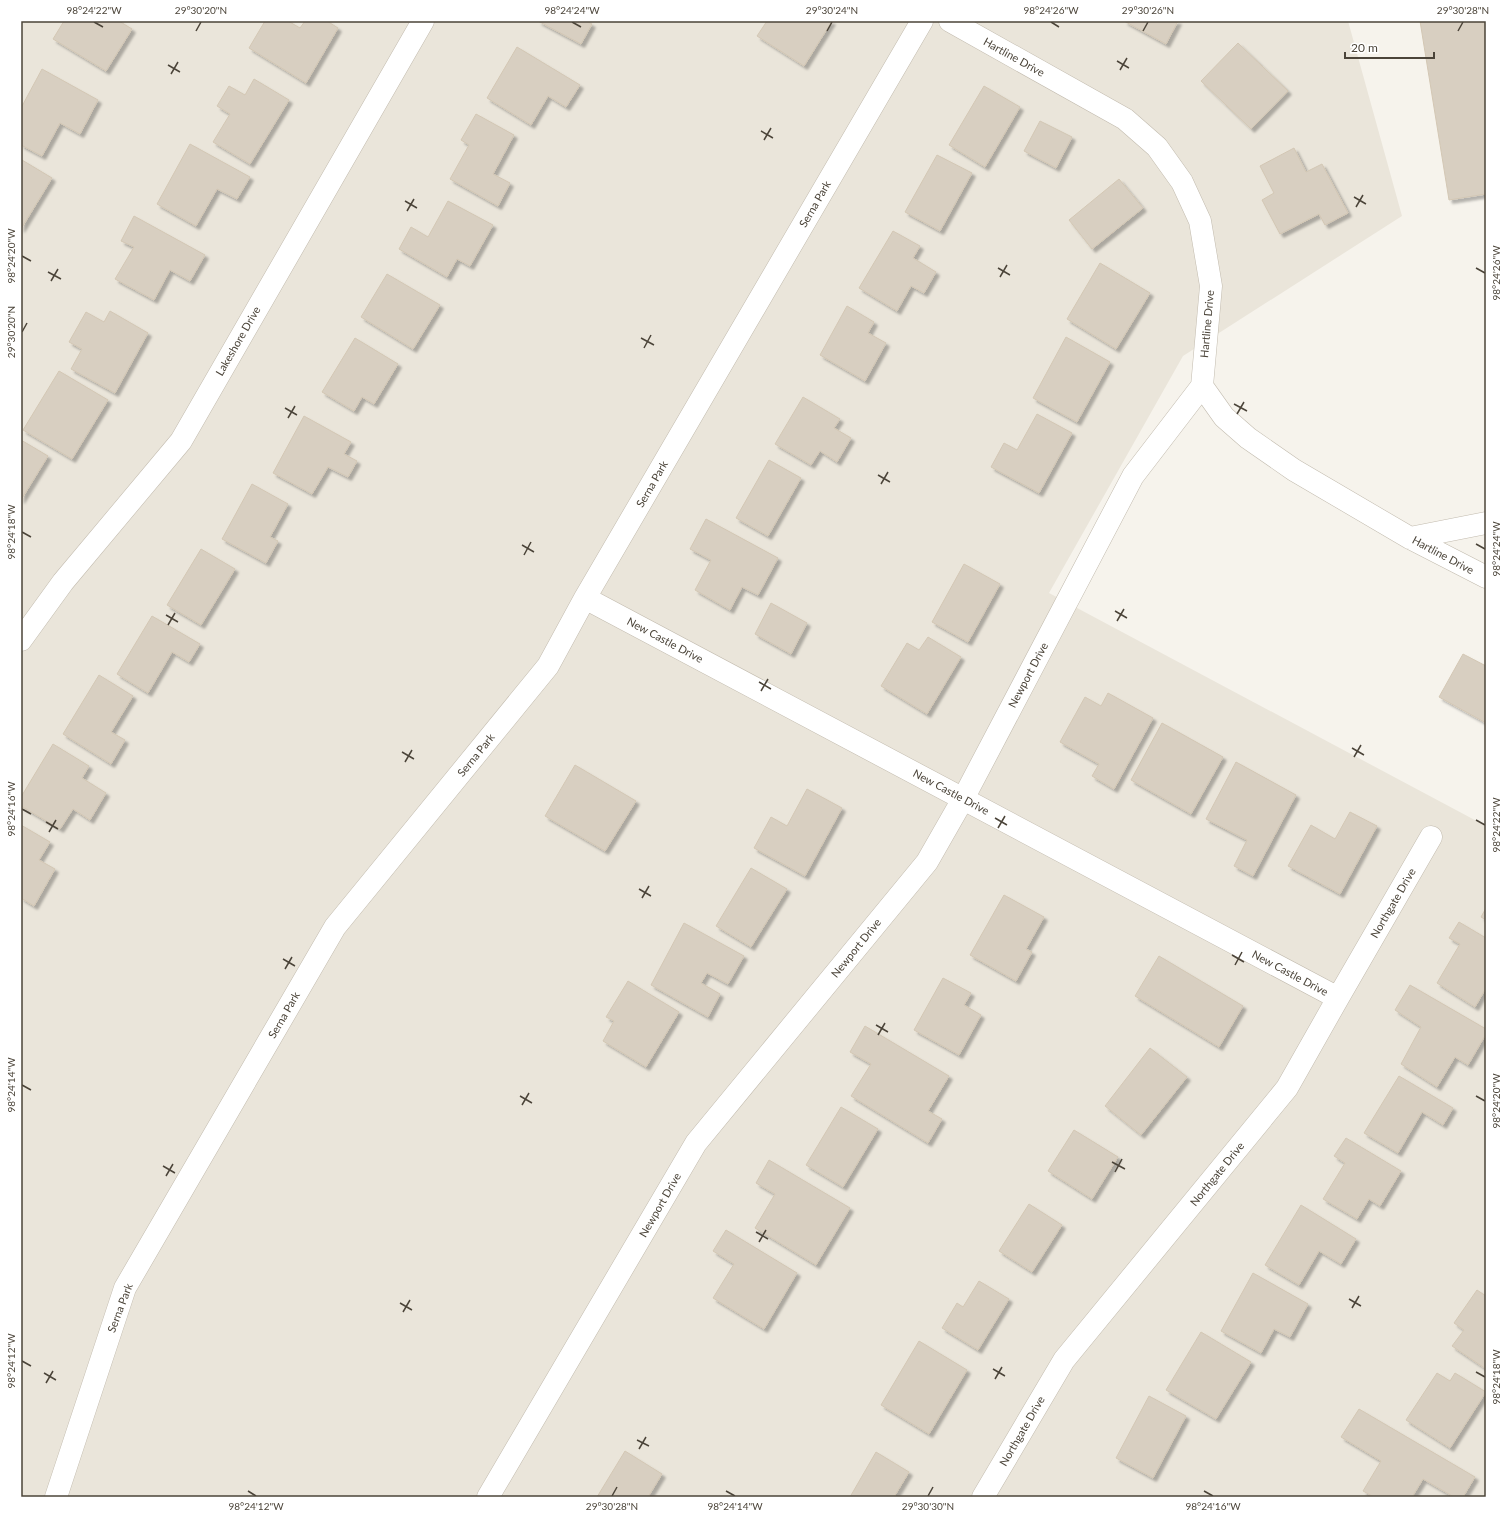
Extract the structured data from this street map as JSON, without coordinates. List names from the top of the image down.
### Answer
{
  "streets": {
    "street": [
      "Hartline Drive",
      "Serna Park",
      "Lakeshore Drive",
      "New Castle Drive",
      "Newport Drive",
      "Northgate Drive"
    ]
  },
  "crossings": [
    ["Hartline Drive", "Newport Drive"],
    ["Serna Park", "New Castle Drive"],
    ["New Castle Drive", "Newport Drive"],
    ["New Castle Drive", "Northgate Drive"]
  ],
  "scale_bar": "20 m",
  "coordinates": [
    "98°24'22\"W",
    "29°30'20\"N",
    "98°24'24\"W",
    "29°30'24\"N",
    "98°24'26\"W",
    "29°30'26\"N",
    "29°30'28\"N",
    "98°24'20\"W",
    "98°24'18\"W",
    "98°24'16\"W",
    "98°24'14\"W",
    "98°24'12\"W",
    "29°30'30\"N"
  ]
}
